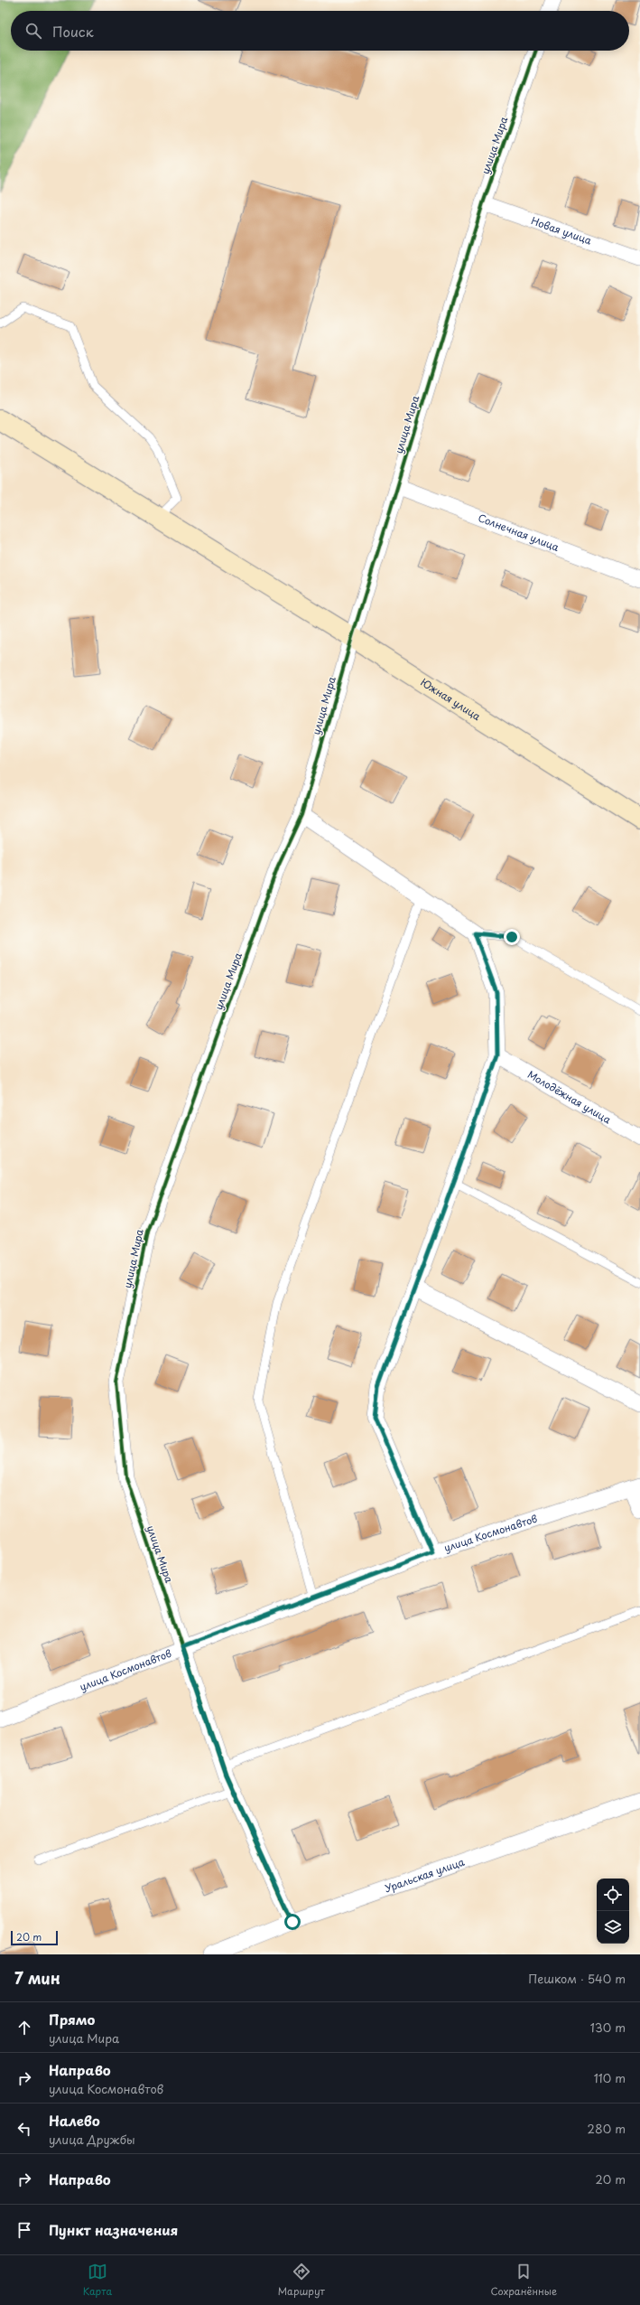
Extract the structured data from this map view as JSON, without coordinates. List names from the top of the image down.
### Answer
{
  "streets": {
    "main road": ["Южная улица"],
    "street": [
      "улица Мира",
      "Новая улица",
      "Солнечная улица",
      "Молодёжная улица",
      "улица Космонавтов",
      "Уральская улица"
    ]
  },
  "crossings": [
    ["улица Мира", "Новая улица"],
    ["улица Мира", "Солнечная улица"],
    ["улица Мира", "Южная улица"],
    ["улица Мира", "улица Космонавтов"],
    ["улица Мира", "Уральская улица"]
  ],
  "scale_bar": "20 m",
  "page": {
    "search": "Поиск",
    "scale": "20 m",
    "heading": ["7 мин", "Пешком · 540 m"],
    "list": [
      ["Прямо", "улица Мира", "130 m"],
      ["Направо", "улица Космонавтов", "110 m"],
      ["Налево", "улица Дружбы", "280 m"],
      ["Направо", "20 m"],
      "Пункт назначения"
    ],
    "nav": ["Карта", "Маршрут", "Сохранённые"]
  }
}
